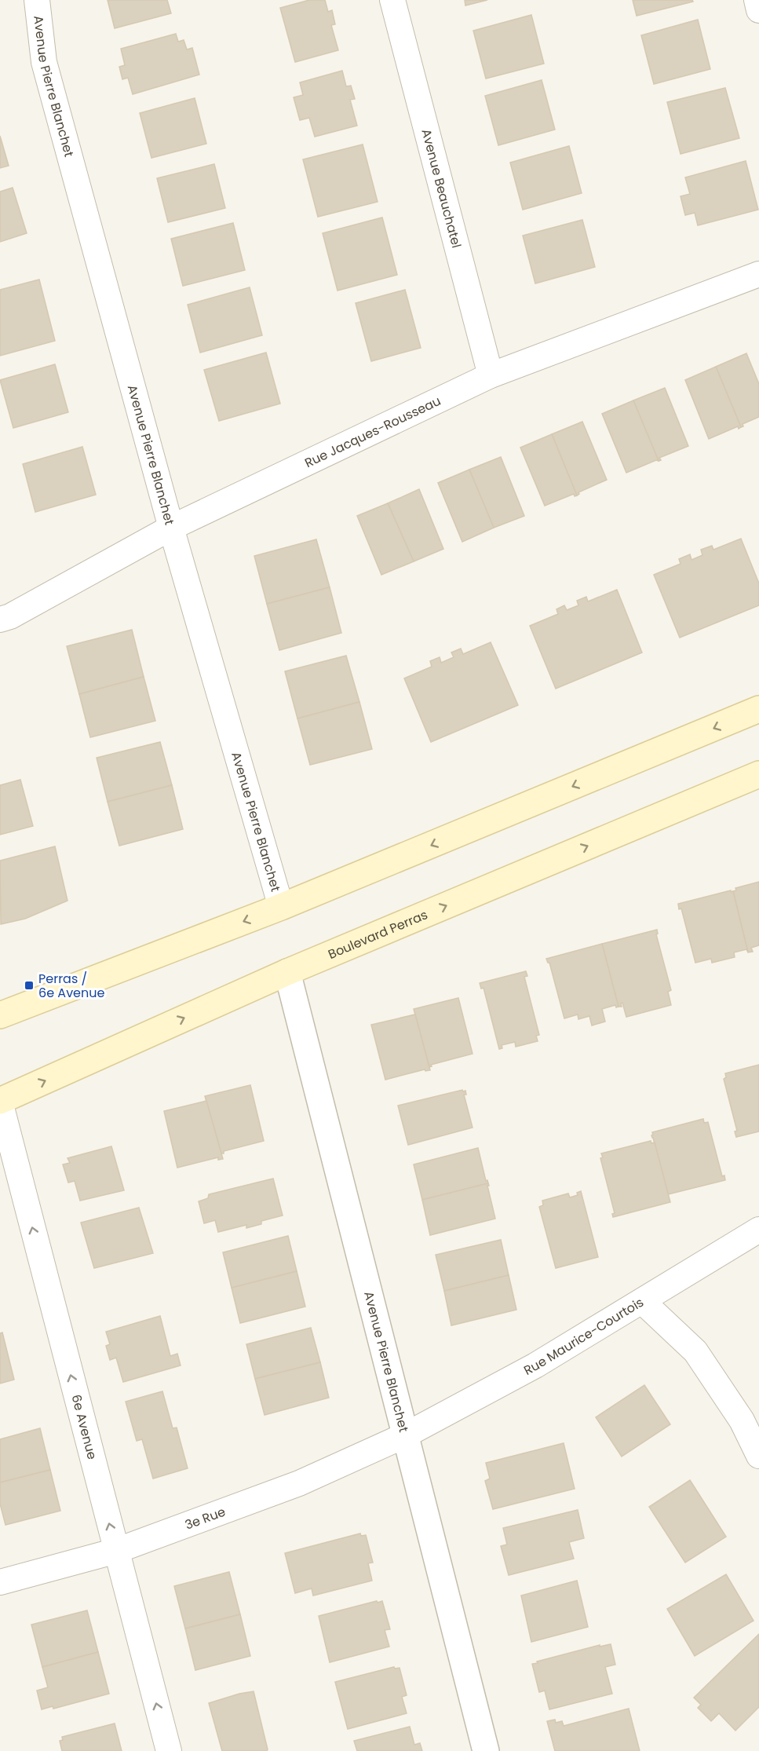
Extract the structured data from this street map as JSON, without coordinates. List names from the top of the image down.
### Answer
{
  "streets": {
    "main road": ["Boulevard Perras"],
    "street": [
      "Avenue Pierre Blanchet",
      "Avenue Beauchatel",
      "Rue Jacques-Rousseau",
      "Rue Maurice-Courtois",
      "6e Avenue",
      "3e Rue"
    ]
  },
  "crossings": [
    ["Avenue Pierre Blanchet", "Rue Jacques-Rousseau"],
    ["Avenue Pierre Blanchet", "Boulevard Perras"],
    ["Avenue Pierre Blanchet", "Rue Maurice-Courtois"],
    ["Avenue Pierre Blanchet", "3e Rue"],
    ["Avenue Beauchatel", "Rue Jacques-Rousseau"],
    ["Boulevard Perras", "6e Avenue"],
    ["Rue Maurice-Courtois", "3e Rue"],
    ["6e Avenue", "3e Rue"]
  ],
  "one_way": ["6e Avenue"],
  "places": {
    "transit": ["Perras / 6e Avenue"]
  }
}
